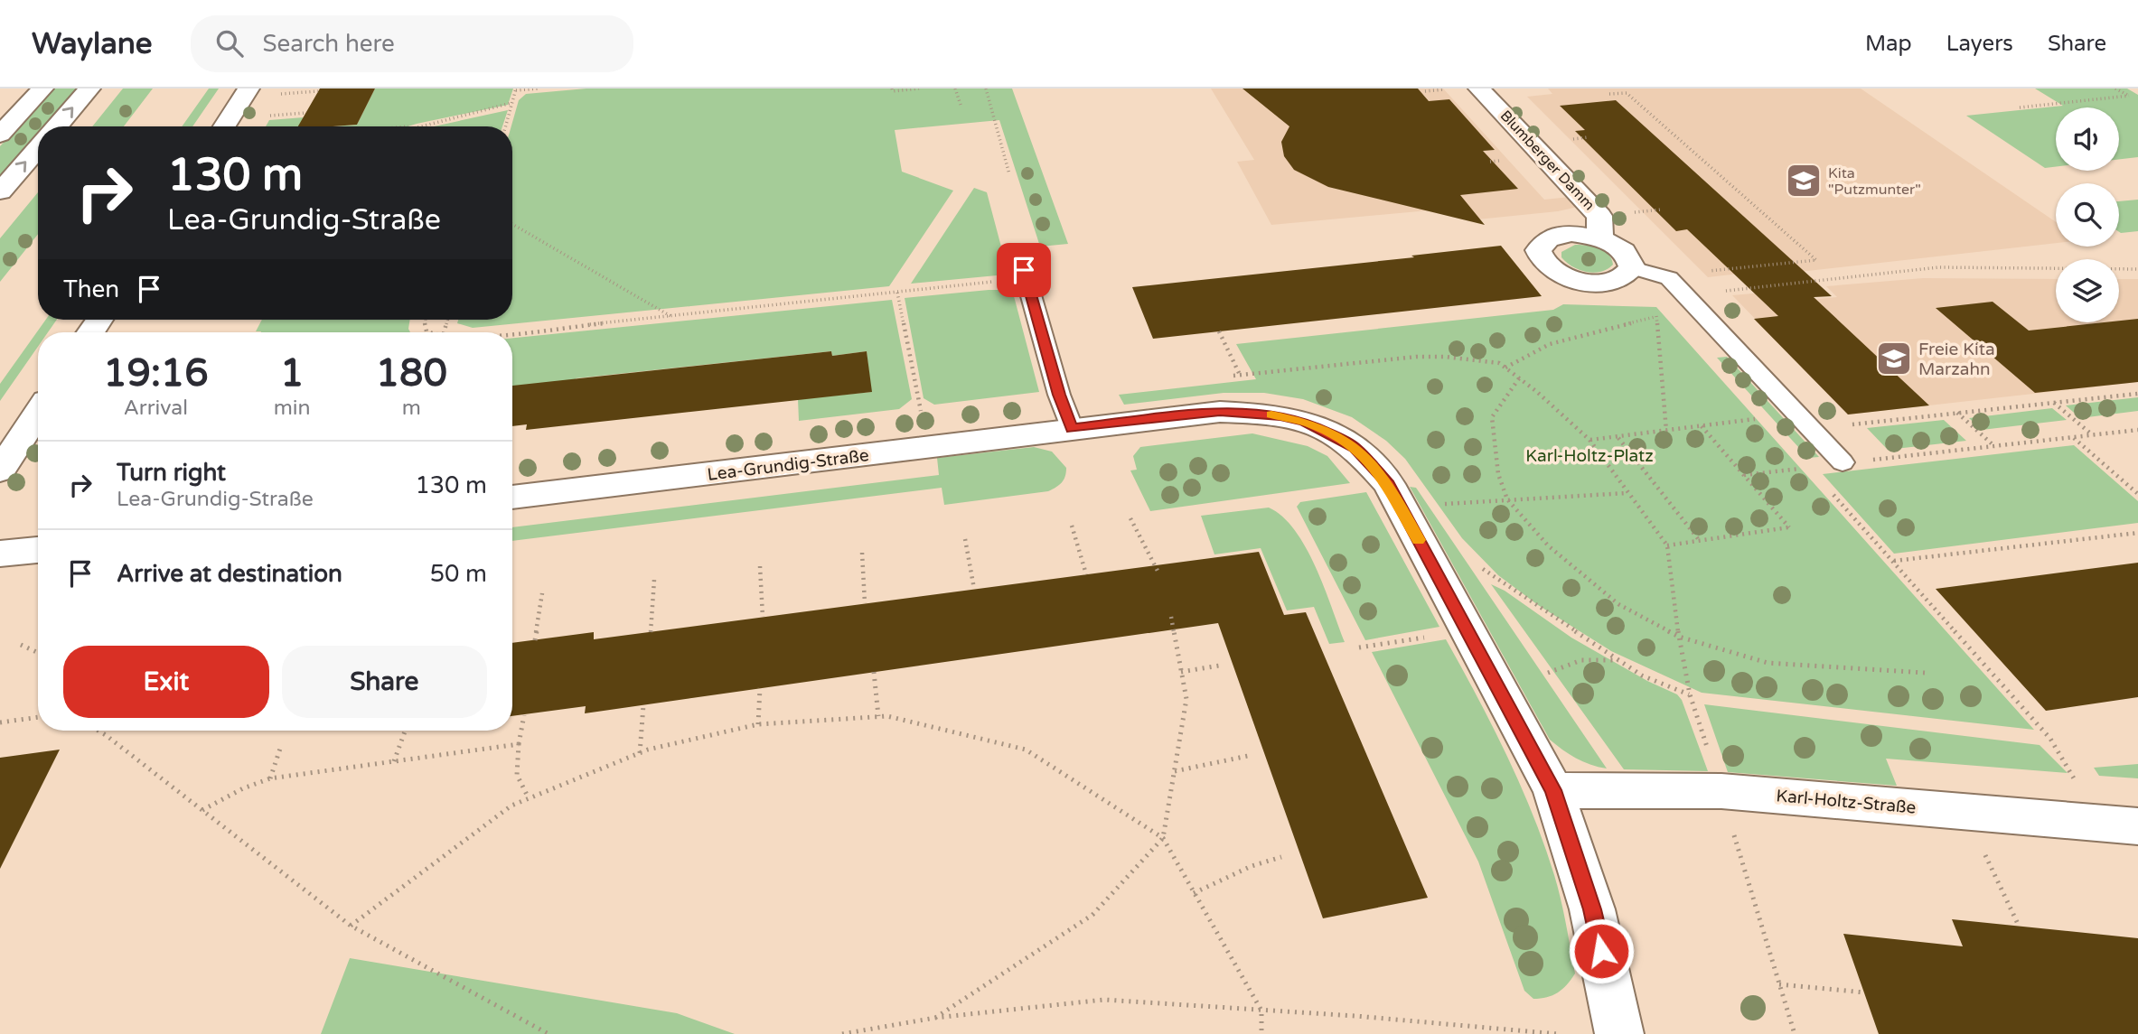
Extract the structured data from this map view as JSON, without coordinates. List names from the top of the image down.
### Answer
{
  "streets": {
    "street": ["Blumberger Damm", "Lea-Grundig-Straße", "Karl-Holtz-Straße"]
  },
  "crossings": [
    ["Lea-Grundig-Straße", "Karl-Holtz-Straße"]
  ],
  "parks": ["Karl-Holtz-Platz"],
  "places": {
    "school or university": ["Kita \"Putzmunter\"", "Freie Kita Marzahn"]
  },
  "page": {
    "header": "Waylane",
    "search": "Search here",
    "nav": ["Map", "Layers", "Share"],
    "turn": ["130 m", "Lea-Grundig-Straße"],
    "then": "Then",
    "eta": [
      "19:16",
      "Arrival",
      "1",
      "min",
      "180",
      "m"
    ],
    "list": [
      {
        "name": "Turn right",
        "note": "Lea-Grundig-Straße",
        "value": "130 m"
      },
      {
        "name": "Arrive at destination",
        "value": "50 m"
      }
    ],
    "buttons": ["Exit", "Share"]
  }
}
